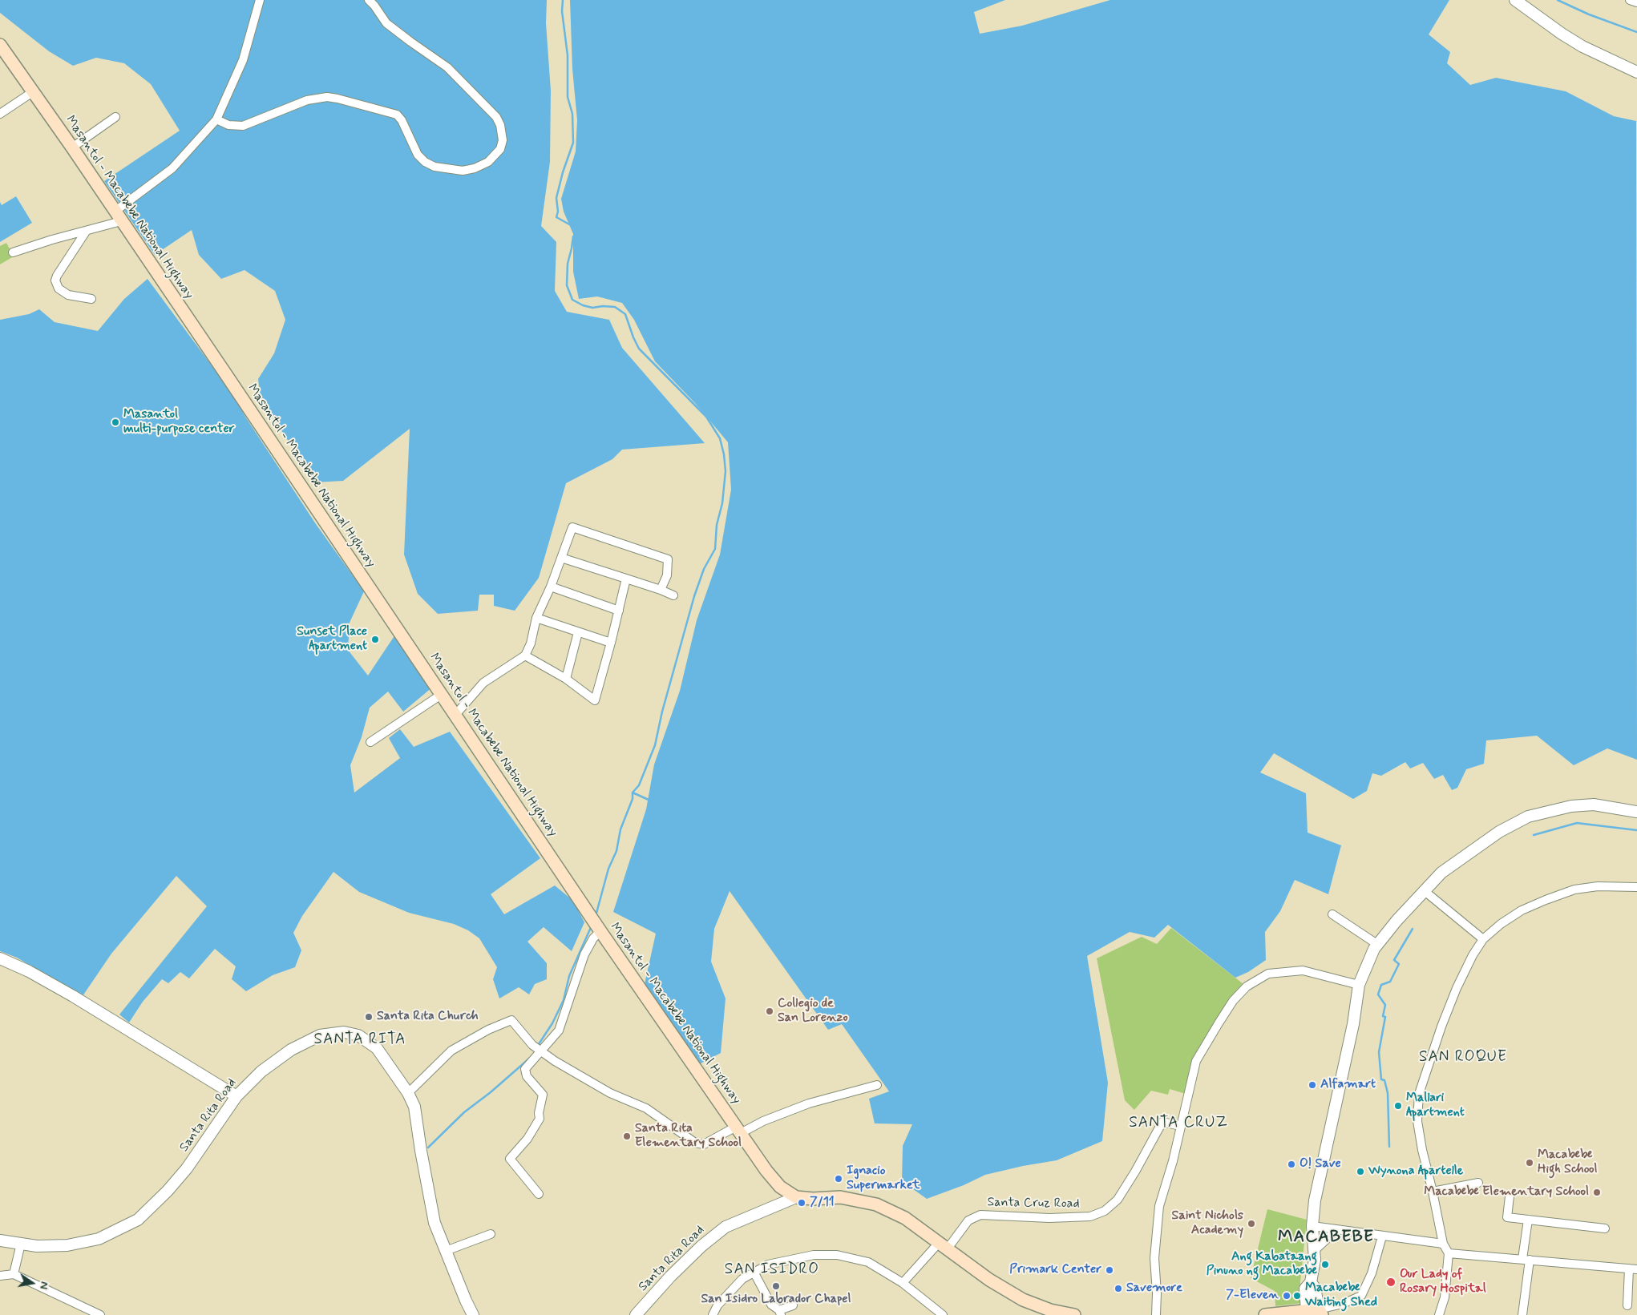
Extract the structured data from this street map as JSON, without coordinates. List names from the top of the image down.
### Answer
{
  "streets": {
    "main road": ["Masantol - Macabebe National Highway"],
    "street": ["Santa Rita Road", "Santa Cruz Road"]
  },
  "crossings": [
    ["Masantol - Macabebe National Highway", "Santa Rita Road"],
    ["Masantol - Macabebe National Highway", "Santa Cruz Road"]
  ],
  "districts": [
    "SANTA RITA",
    "SAN ROQUE",
    "SANTA CRUZ",
    "MACABEBE",
    "SAN ISIDRO"
  ],
  "places": [
    "Masantol multi-purpose center",
    "Sunset Place Apartment",
    "Collegio de San Lorenzo",
    "Santa Rita Church",
    "Alfamart",
    "Mallari Apartment",
    "Santa Rita Elementary School",
    "Macabebe High School",
    "O! Save",
    "Wynona Apartelle",
    "Ignacio Supermarket",
    "Macabebe Elementary School",
    "7/11",
    "Saint Nichols Academy",
    "Ang Kabataang Pinuno ng Macabebe",
    "Primark Center",
    "Our Lady of Rosary Hospital",
    "San Isidro Labrador Chapel",
    "Savemore",
    "7-Eleven",
    "Macabebe Waiting Shed"
  ],
  "north": "right"
}
